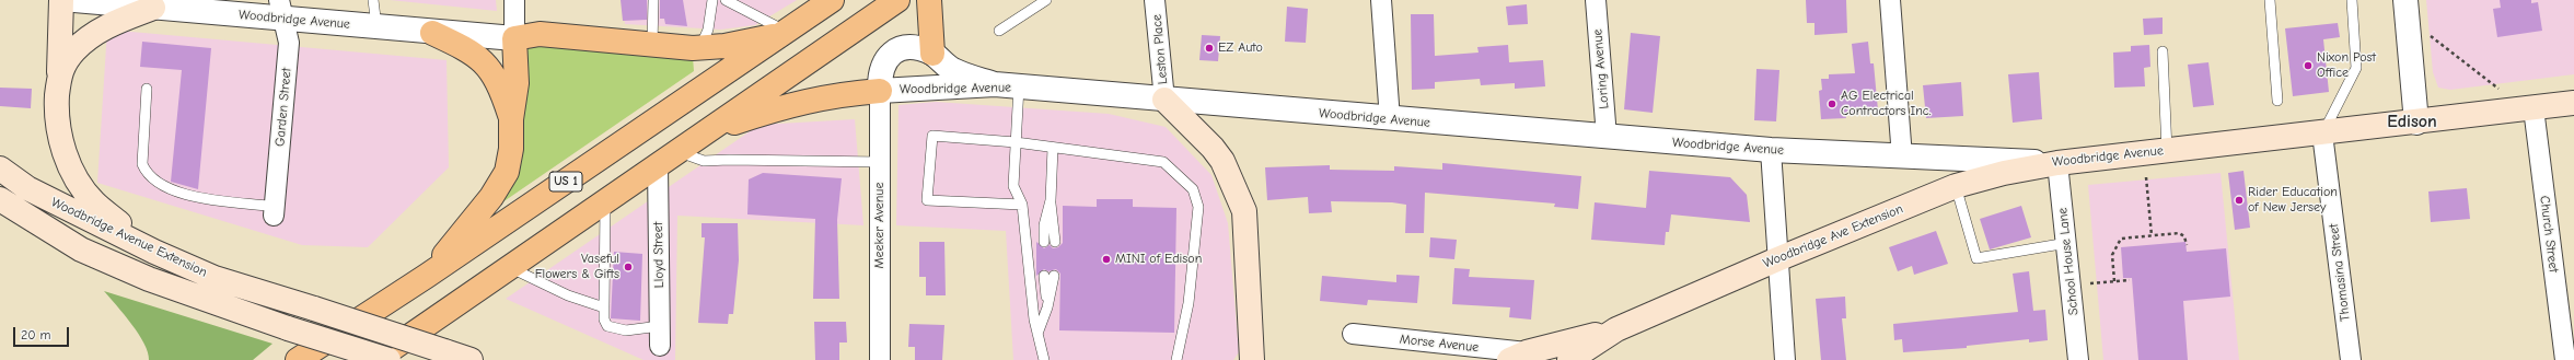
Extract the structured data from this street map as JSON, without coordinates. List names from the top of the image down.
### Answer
{
  "streets": {
    "highway": ["US 1"],
    "main road": ["Woodbridge Avenue", "Woodbridge Ave Extension", "Woodbridge Avenue Extension"],
    "street": [
      "Leston Place",
      "Loring Avenue",
      "Garden Street",
      "Meeker Avenue",
      "Church Street",
      "Lloyd Street",
      "School House Lane",
      "Thomasina Street",
      "Morse Avenue"
    ]
  },
  "crossings": [
    ["Woodbridge Avenue", "Leston Place"],
    ["Woodbridge Avenue", "Loring Avenue"],
    ["Woodbridge Avenue", "Garden Street"],
    ["Woodbridge Avenue", "Meeker Avenue"],
    ["Woodbridge Avenue", "Church Street"],
    ["Woodbridge Avenue", "Woodbridge Ave Extension"],
    ["Woodbridge Avenue", "School House Lane"],
    ["Woodbridge Avenue", "Thomasina Street"],
    ["Woodbridge Ave Extension", "School House Lane"],
    ["Woodbridge Ave Extension", "Morse Avenue"]
  ],
  "districts": ["Edison"],
  "places": [
    "EZ Auto",
    "Nixon Post Office",
    "AG Electrical Contractors Inc.",
    "Rider Education of New Jersey",
    "MINI of Edison",
    "Vaseful Flowers & Gifts"
  ],
  "scale_bar": "20 m"
}
